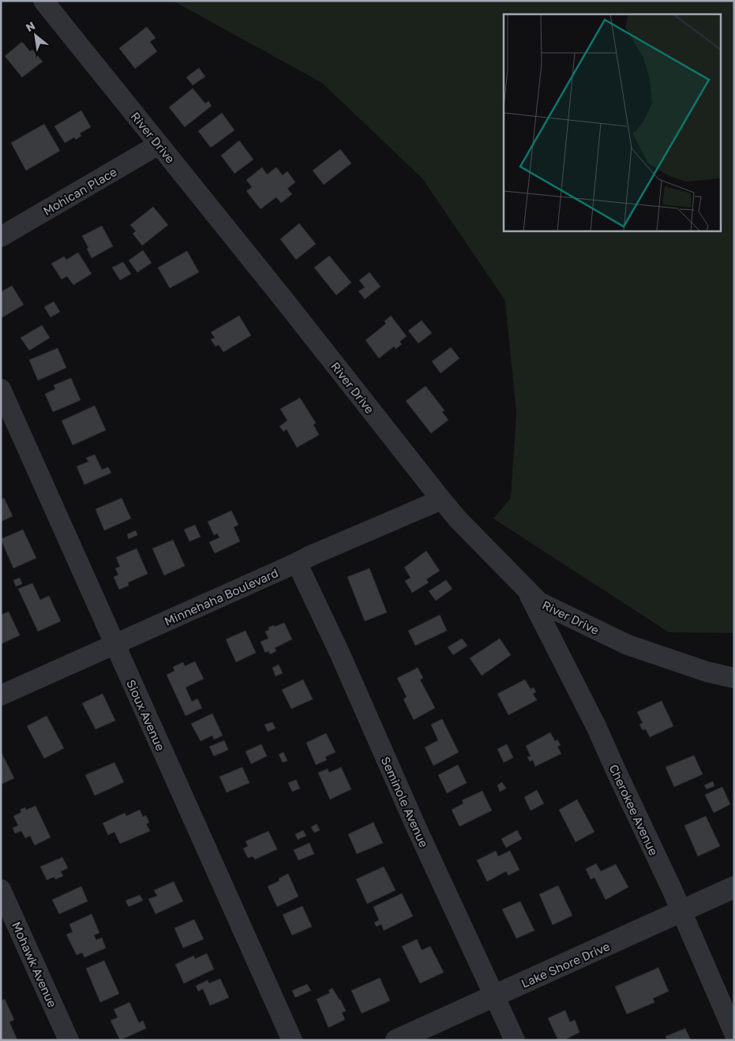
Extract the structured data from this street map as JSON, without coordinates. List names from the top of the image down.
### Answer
{
  "streets": {
    "street": [
      "River Drive",
      "Mohican Place",
      "Minnehaha Boulevard",
      "Sioux Avenue",
      "Seminole Avenue",
      "Cherokee Avenue",
      "Mohawk Avenue",
      "Lake Shore Drive"
    ]
  },
  "crossings": [
    ["River Drive", "Mohican Place"],
    ["River Drive", "Minnehaha Boulevard"],
    ["River Drive", "Cherokee Avenue"],
    ["Minnehaha Boulevard", "Sioux Avenue"],
    ["Minnehaha Boulevard", "Seminole Avenue"],
    ["Seminole Avenue", "Lake Shore Drive"],
    ["Cherokee Avenue", "Lake Shore Drive"]
  ],
  "north": "top left"
}
